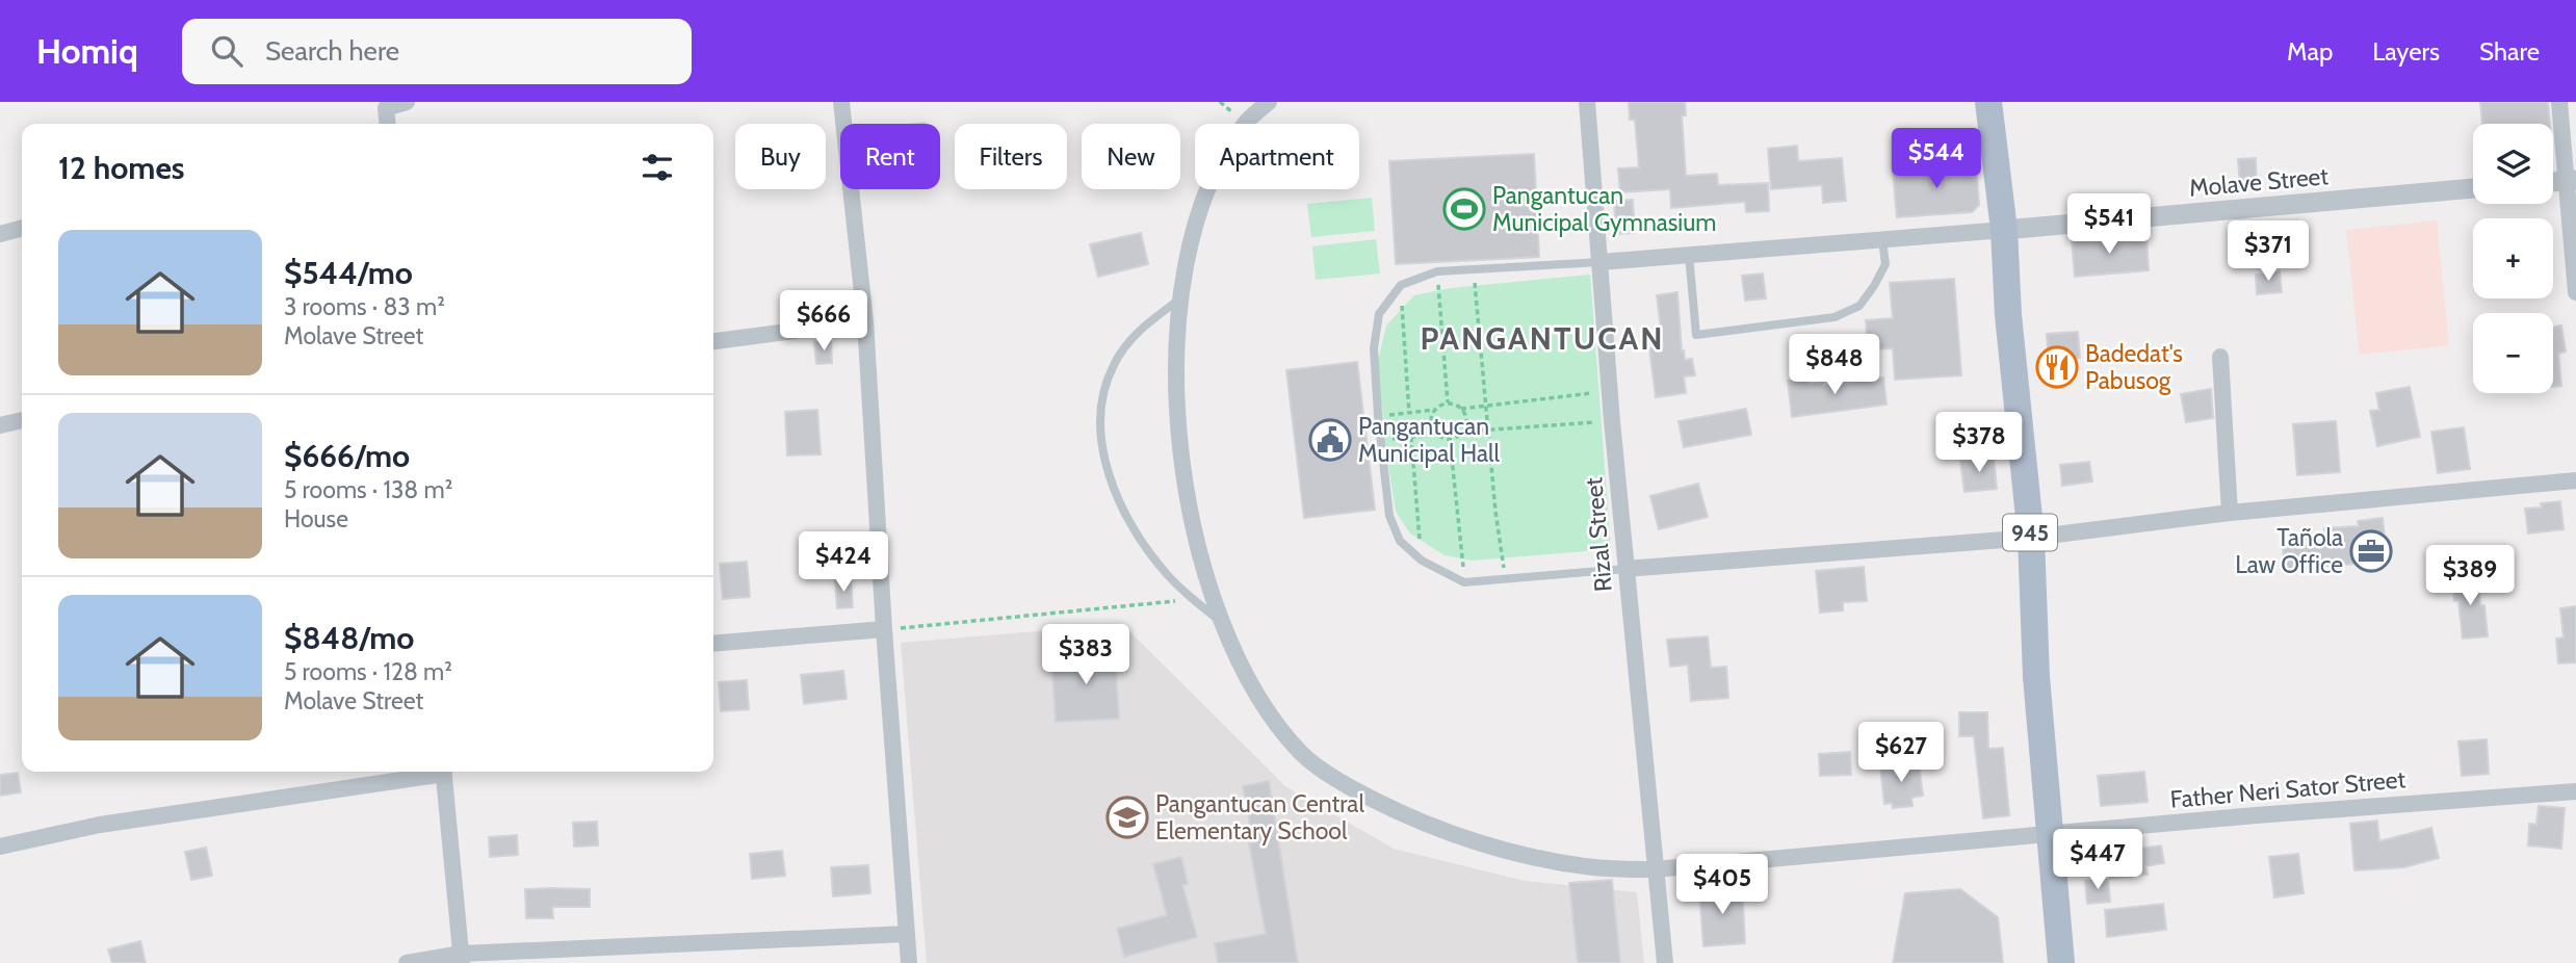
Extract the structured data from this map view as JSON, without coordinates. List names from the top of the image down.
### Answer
{
  "streets": {
    "main road": ["945"],
    "street": ["Molave Street", "Rizal Street", "Father Neri Sator Street"]
  },
  "crossings": [
    ["Molave Street", "945"],
    ["Molave Street", "Rizal Street"],
    ["945", "Father Neri Sator Street"],
    ["Rizal Street", "Father Neri Sator Street"]
  ],
  "districts": ["PANGANTUCAN"],
  "places": {
    "sports": ["Pangantucan Municipal Gymnasium"],
    "restaurant": ["Badedat's Pabusog"],
    "public building": ["Pangantucan Municipal Hall"],
    "office": ["Tañola Law Office"],
    "school or university": ["Pangantucan Central Elementary School"]
  },
  "page": {
    "header": "Homiq",
    "search": "Search here",
    "nav": ["Map", "Layers", "Share"],
    "map_buttons": ["+", "−"],
    "chip": [
      "Buy",
      "Rent",
      "Filters",
      "New",
      "Apartment"
    ],
    "heading": "12 homes",
    "price": [
      "$544",
      "$541",
      "$371",
      "$666",
      "$848",
      "$378",
      "$424",
      "$389",
      "$383",
      "$627",
      "$447",
      "$405"
    ],
    "list": [
      {
        "name": "$544/mo",
        "note": "3 rooms · 83 m² · Molave Street"
      },
      {
        "name": "$666/mo",
        "note": "5 rooms · 138 m² · House"
      },
      {
        "name": "$848/mo",
        "note": "5 rooms · 128 m² · Molave Street"
      }
    ]
  }
}
